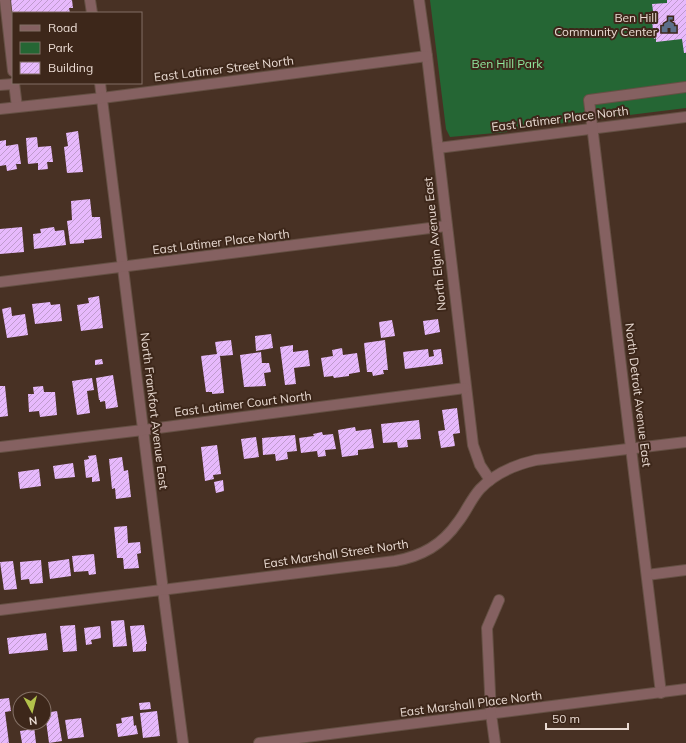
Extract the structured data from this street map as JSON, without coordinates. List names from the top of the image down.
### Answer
{
  "streets": {
    "street": [
      "East Latimer Street North",
      "East Latimer Place North",
      "North Elgin Avenue East",
      "North Detroit Avenue East",
      "East Latimer Court North",
      "North Frankfort Avenue East",
      "East Marshall Street North",
      "East Marshall Place North"
    ]
  },
  "crossings": [
    ["East Latimer Street North", "North Elgin Avenue East"],
    ["East Latimer Street North", "North Frankfort Avenue East"],
    ["East Latimer Place North", "North Elgin Avenue East"],
    ["East Latimer Place North", "North Detroit Avenue East"],
    ["East Latimer Place North", "North Frankfort Avenue East"],
    ["North Elgin Avenue East", "East Latimer Court North"],
    ["North Elgin Avenue East", "East Marshall Street North"],
    ["North Detroit Avenue East", "East Marshall Street North"],
    ["North Detroit Avenue East", "East Marshall Place North"],
    ["East Latimer Court North", "North Frankfort Avenue East"],
    ["North Frankfort Avenue East", "East Marshall Street North"]
  ],
  "parks": ["Ben Hill Park"],
  "places": {
    "public building": ["Ben Hill Community Center"]
  },
  "legend": ["Road", "Park", "Building"],
  "scale_bar": "50 m",
  "north": "bottom"
}
